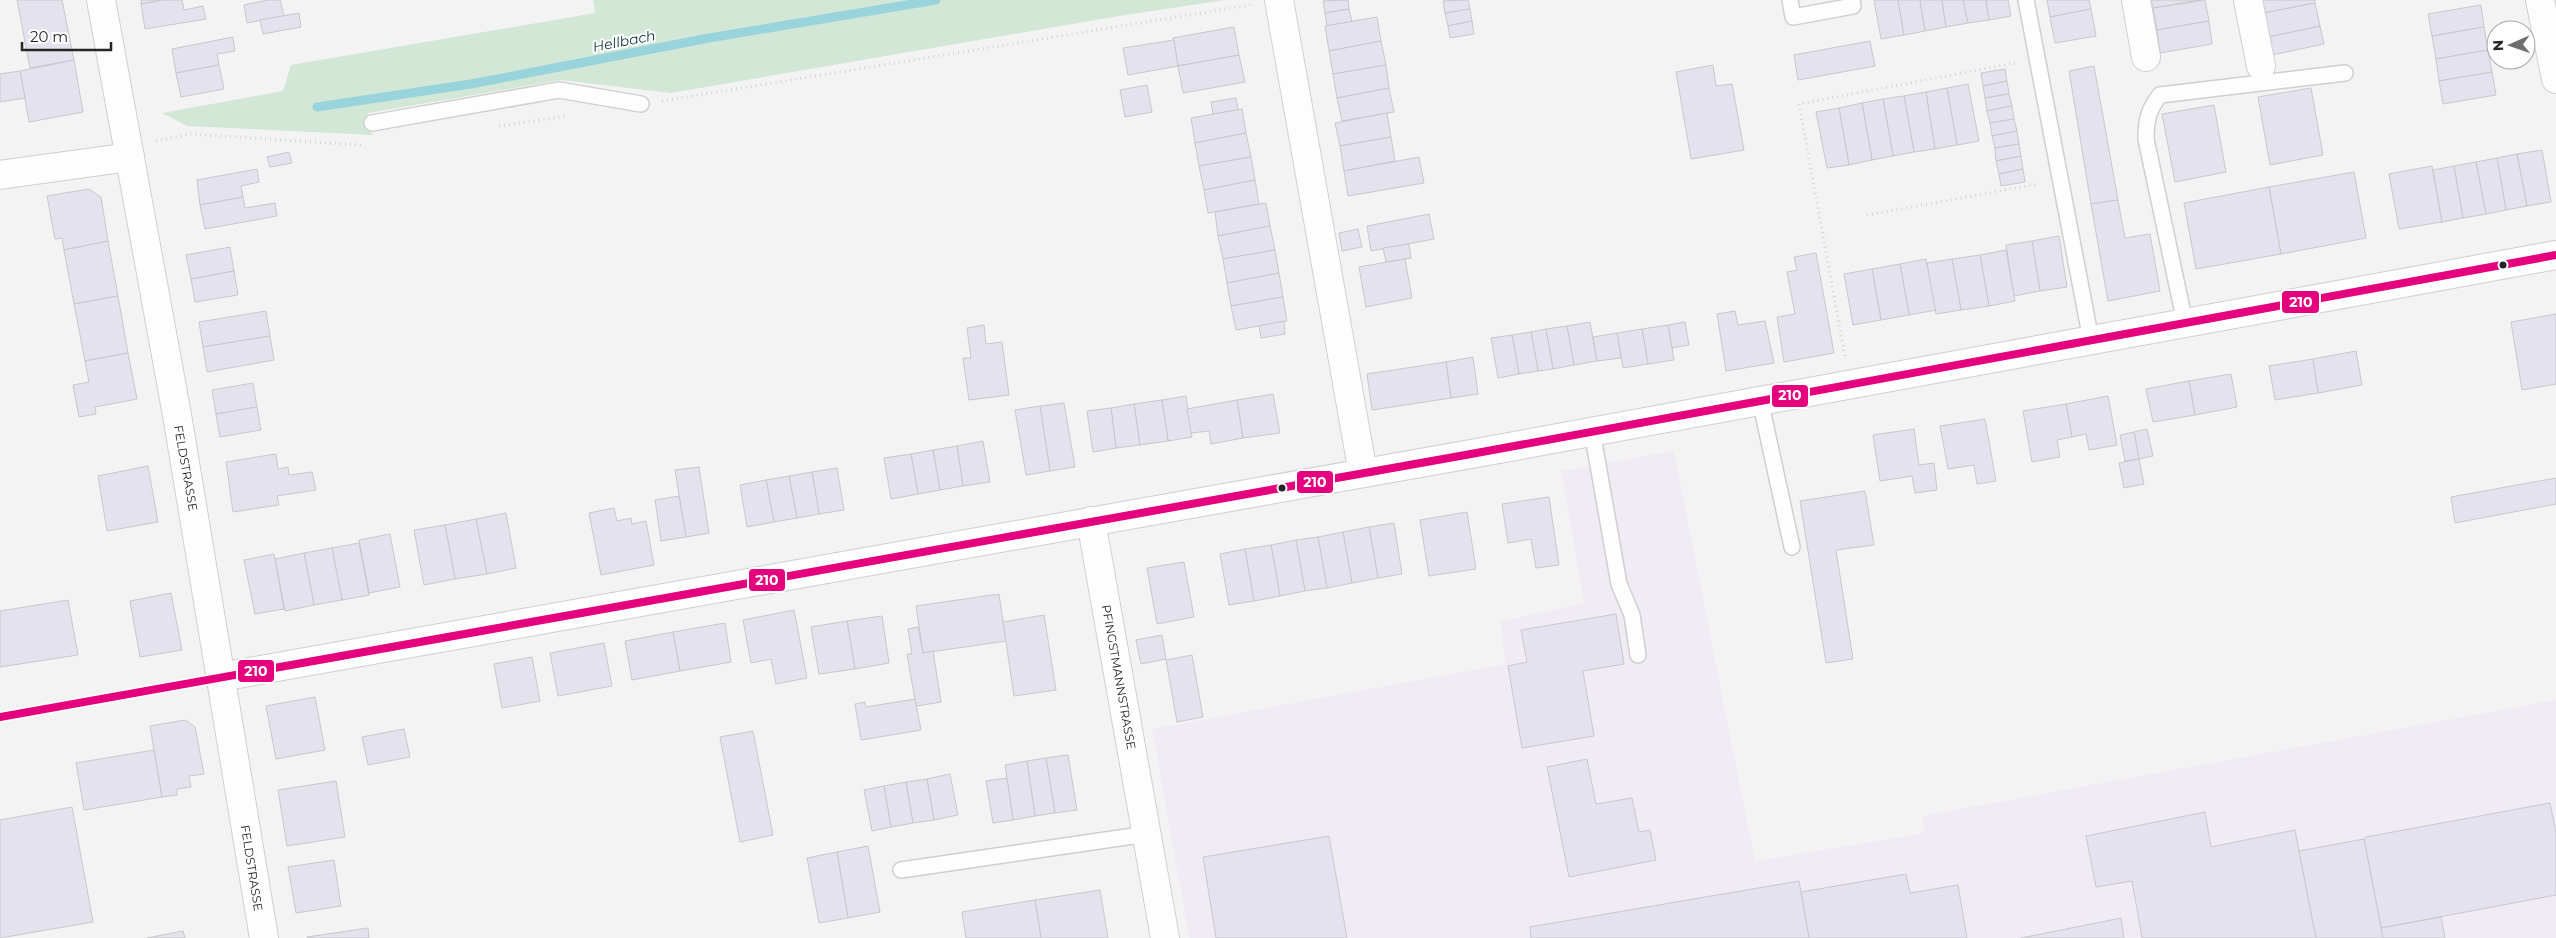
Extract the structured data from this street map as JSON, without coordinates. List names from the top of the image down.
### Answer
{
  "streets": {
    "street": ["FELDSTRASSE", "PFINGSTMANNSTRASSE"]
  },
  "water": ["Hellbach"],
  "lines": ["transit line 210"],
  "scale_bar": "20 m",
  "north": "left"
}
